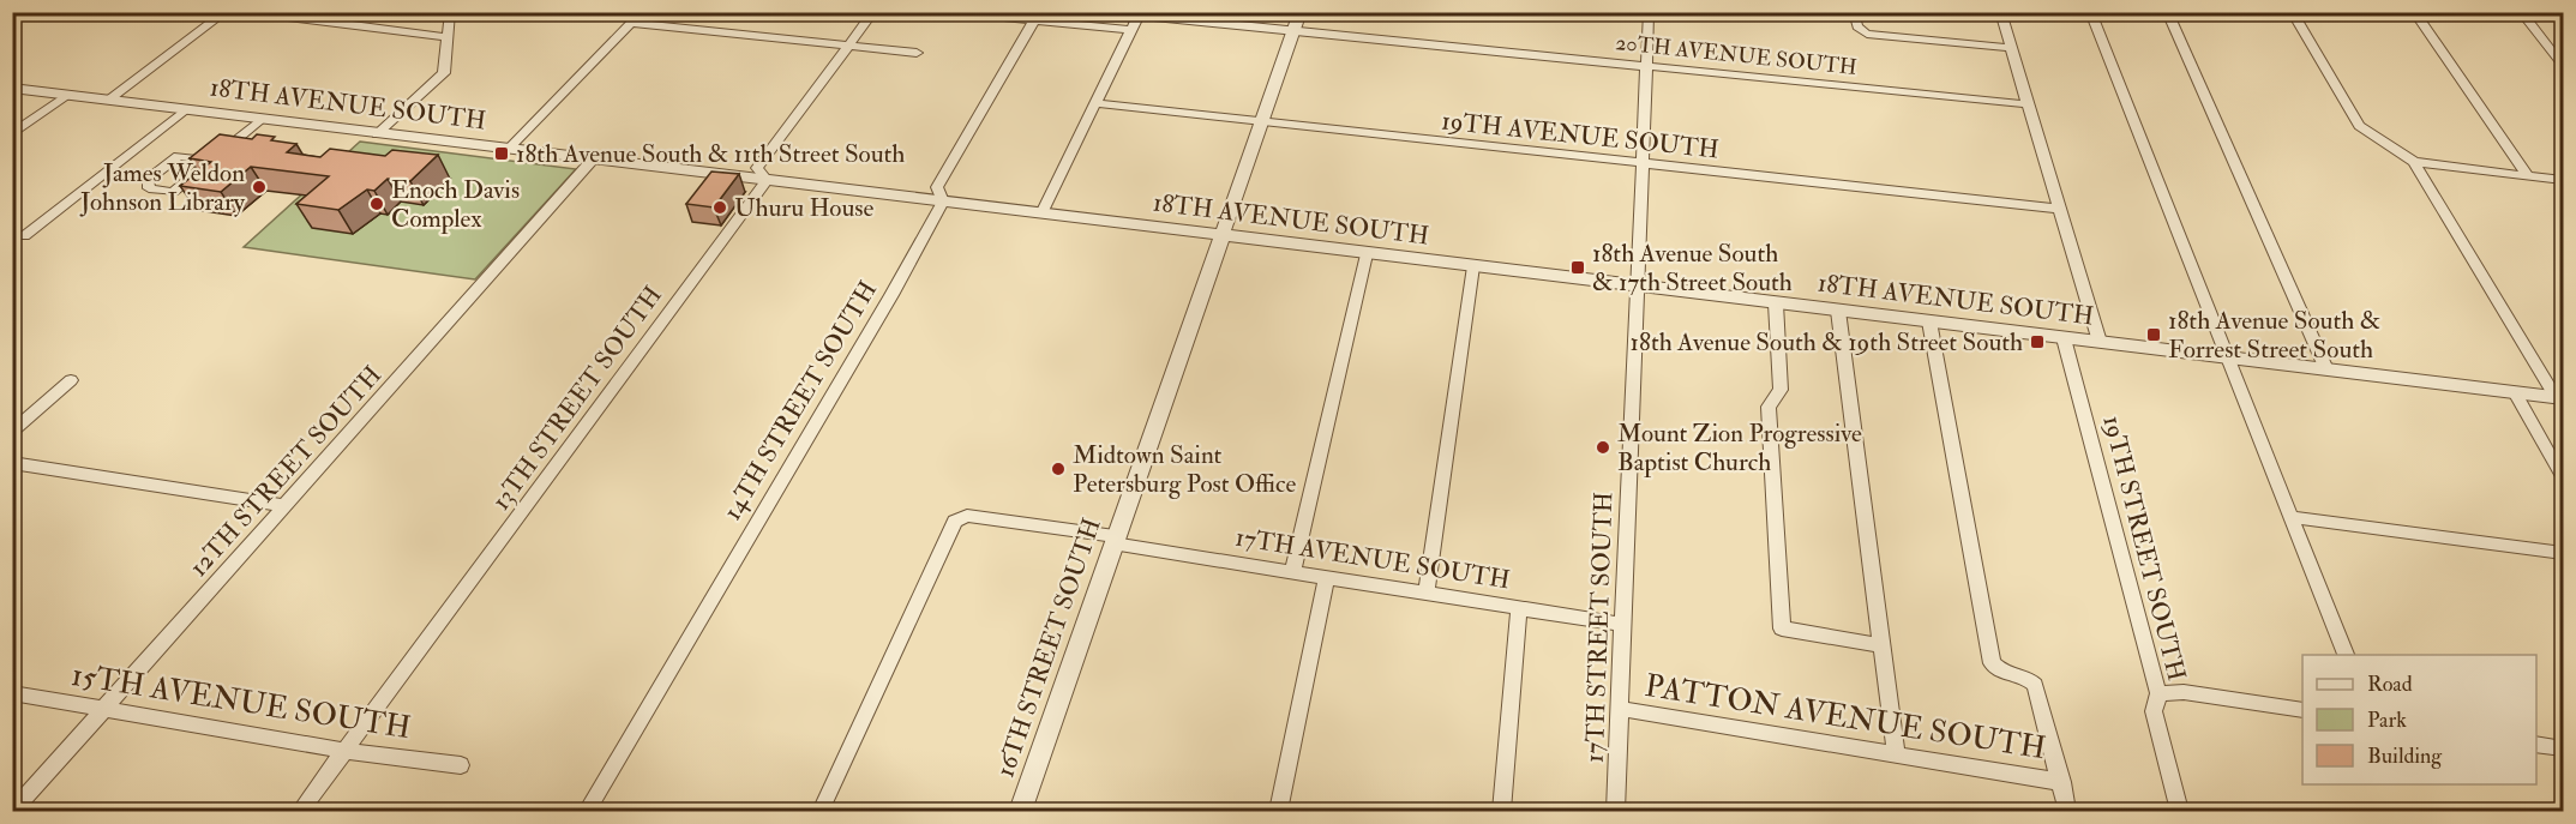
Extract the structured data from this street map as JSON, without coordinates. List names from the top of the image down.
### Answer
{
  "streets": {
    "street": [
      "20TH AVENUE SOUTH",
      "18TH AVENUE SOUTH",
      "19TH AVENUE SOUTH",
      "13TH STREET SOUTH",
      "14TH STREET SOUTH",
      "12TH STREET SOUTH",
      "19TH STREET SOUTH",
      "17TH AVENUE SOUTH",
      "17TH STREET SOUTH",
      "16TH STREET SOUTH",
      "15TH AVENUE SOUTH",
      "PATTON AVENUE SOUTH"
    ]
  },
  "crossings": [
    ["20TH AVENUE SOUTH", "17TH STREET SOUTH"],
    ["20TH AVENUE SOUTH", "16TH STREET SOUTH"],
    ["18TH AVENUE SOUTH", "13TH STREET SOUTH"],
    ["18TH AVENUE SOUTH", "14TH STREET SOUTH"],
    ["18TH AVENUE SOUTH", "12TH STREET SOUTH"],
    ["18TH AVENUE SOUTH", "19TH STREET SOUTH"],
    ["18TH AVENUE SOUTH", "17TH STREET SOUTH"],
    ["18TH AVENUE SOUTH", "16TH STREET SOUTH"],
    ["19TH AVENUE SOUTH", "17TH STREET SOUTH"],
    ["19TH AVENUE SOUTH", "16TH STREET SOUTH"],
    ["13TH STREET SOUTH", "15TH AVENUE SOUTH"],
    ["12TH STREET SOUTH", "15TH AVENUE SOUTH"],
    ["17TH AVENUE SOUTH", "17TH STREET SOUTH"],
    ["17TH AVENUE SOUTH", "16TH STREET SOUTH"],
    ["17TH STREET SOUTH", "PATTON AVENUE SOUTH"]
  ],
  "places": {
    "transit": [
      "18th Avenue South & 11th Street South",
      "18th Avenue South & 17th Street South",
      "18th Avenue South & Forrest Street South",
      "18th Avenue South & 19th Street South"
    ],
    "other": [
      "James Weldon Johnson Library",
      "Enoch Davis Complex",
      "Uhuru House",
      "Mount Zion Progressive Baptist Church",
      "Midtown Saint Petersburg Post Office"
    ]
  },
  "legend": ["Road", "Park", "Building"]
}
